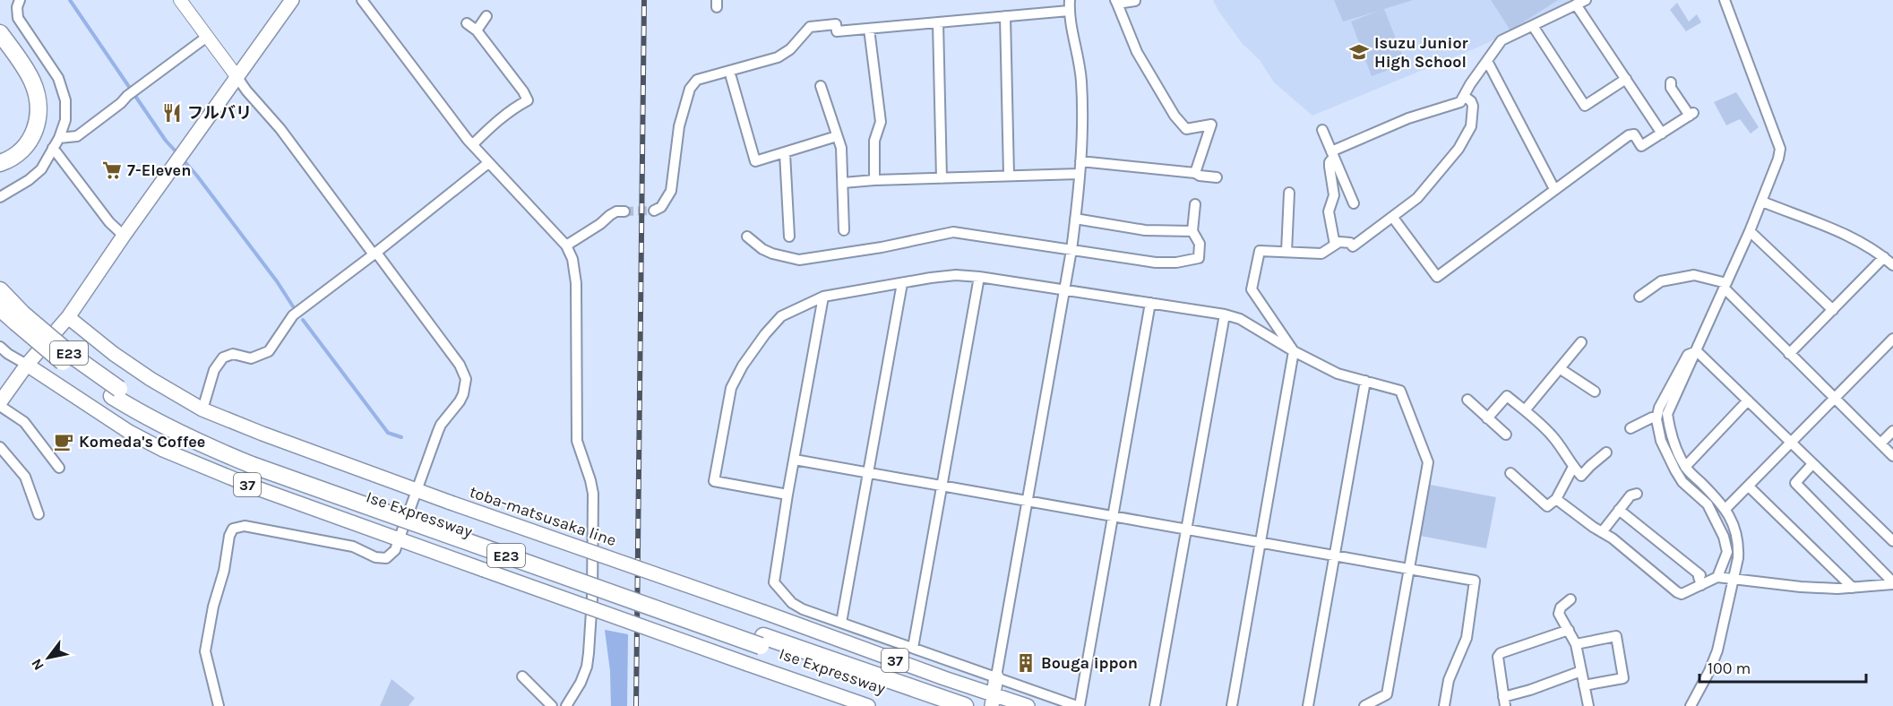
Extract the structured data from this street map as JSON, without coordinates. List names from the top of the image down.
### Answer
{
  "streets": {
    "highway": ["E23", "Ise Expressway"],
    "main road": ["37", "toba-matsusaka line"]
  },
  "places": {
    "school or university": ["Isuzu Junior High School"],
    "restaurant": ["フルバリ"],
    "supermarket": ["7-Eleven"],
    "cafe": ["Komeda's Coffee"],
    "building": ["Bouga ippon"]
  },
  "scale_bar": "100 m",
  "north": "bottom left"
}
